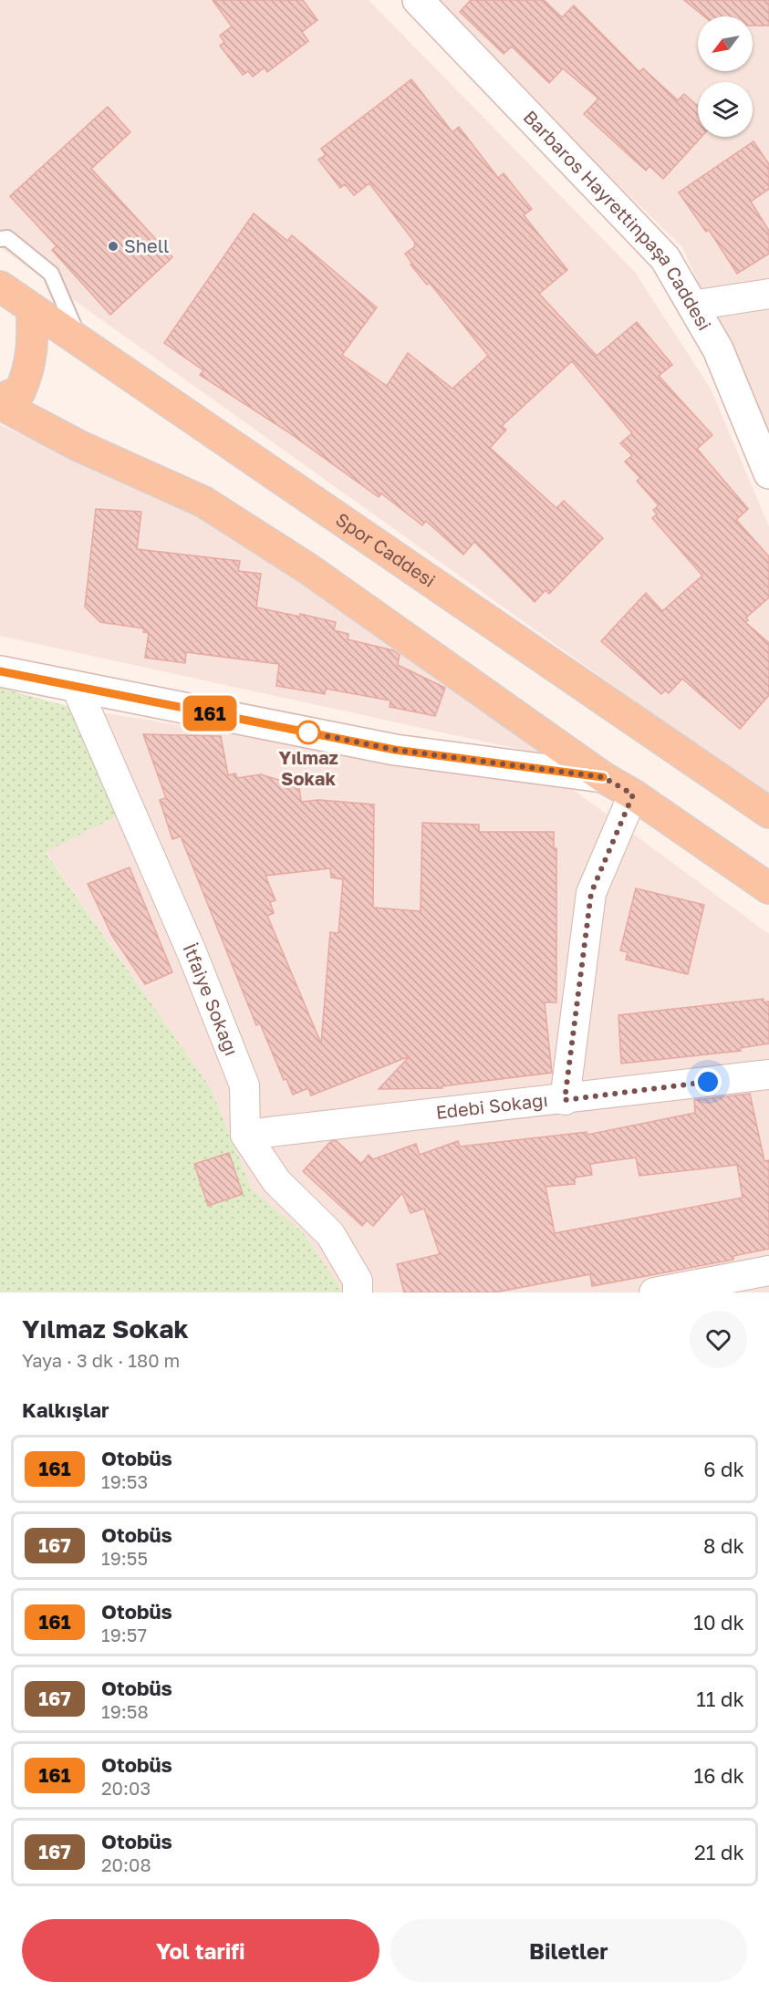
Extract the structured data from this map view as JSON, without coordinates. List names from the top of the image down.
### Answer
{
  "streets": {
    "main road": ["Spor Caddesi"],
    "street": ["Barbaros Hayrettinpaşa Caddesi", "İtfaiye Sokağı", "Edebi Sokağı"]
  },
  "crossings": [
    ["İtfaiye Sokağı", "Edebi Sokağı"]
  ],
  "places": ["Shell", "Yılmaz Sokak"],
  "lines": ["bus line 161"],
  "north": "bottom left",
  "page": {
    "on_map": "161",
    "heading": [
      ["Yılmaz Sokak", "Yaya · 3 dk · 180 m"],
      "Kalkışlar"
    ],
    "list": [
      {
        "mark": "161",
        "name": "Otobüs",
        "note": "19:53",
        "value": "6 dk"
      },
      {
        "mark": "167",
        "name": "Otobüs",
        "note": "19:55",
        "value": "8 dk"
      },
      {
        "mark": "161",
        "name": "Otobüs",
        "note": "19:57",
        "value": "10 dk"
      },
      {
        "mark": "167",
        "name": "Otobüs",
        "note": "19:58",
        "value": "11 dk"
      },
      {
        "mark": "161",
        "name": "Otobüs",
        "note": "20:03",
        "value": "16 dk"
      },
      {
        "mark": "167",
        "name": "Otobüs",
        "note": "20:08",
        "value": "21 dk"
      }
    ],
    "buttons": ["Yol tarifi", "Biletler"]
  }
}
